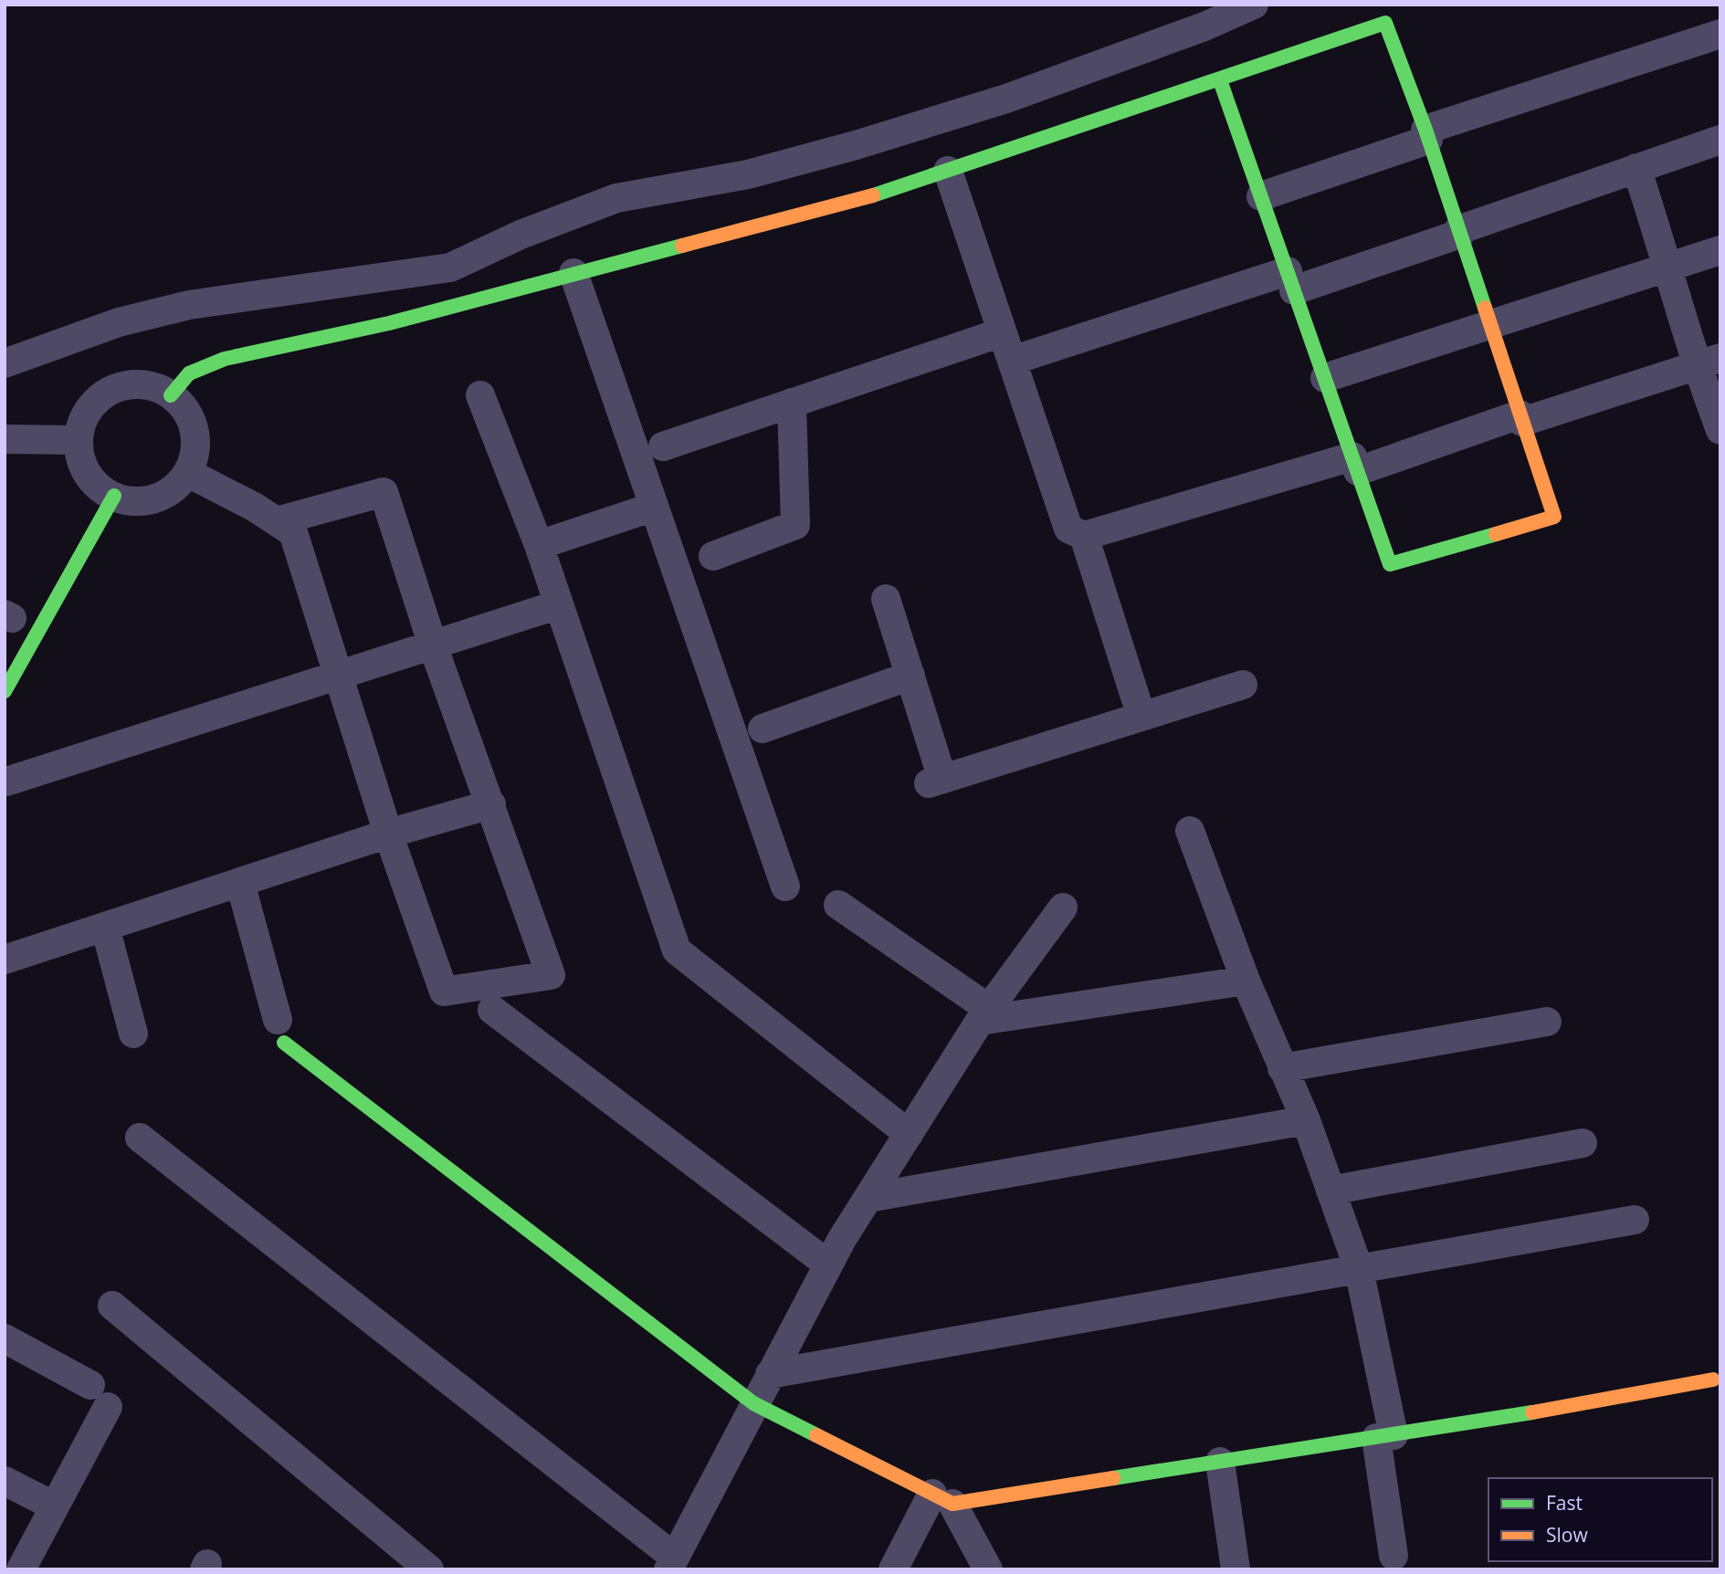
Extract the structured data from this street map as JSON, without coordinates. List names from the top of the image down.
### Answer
{
  "legend": ["Fast", "Slow"]
}
